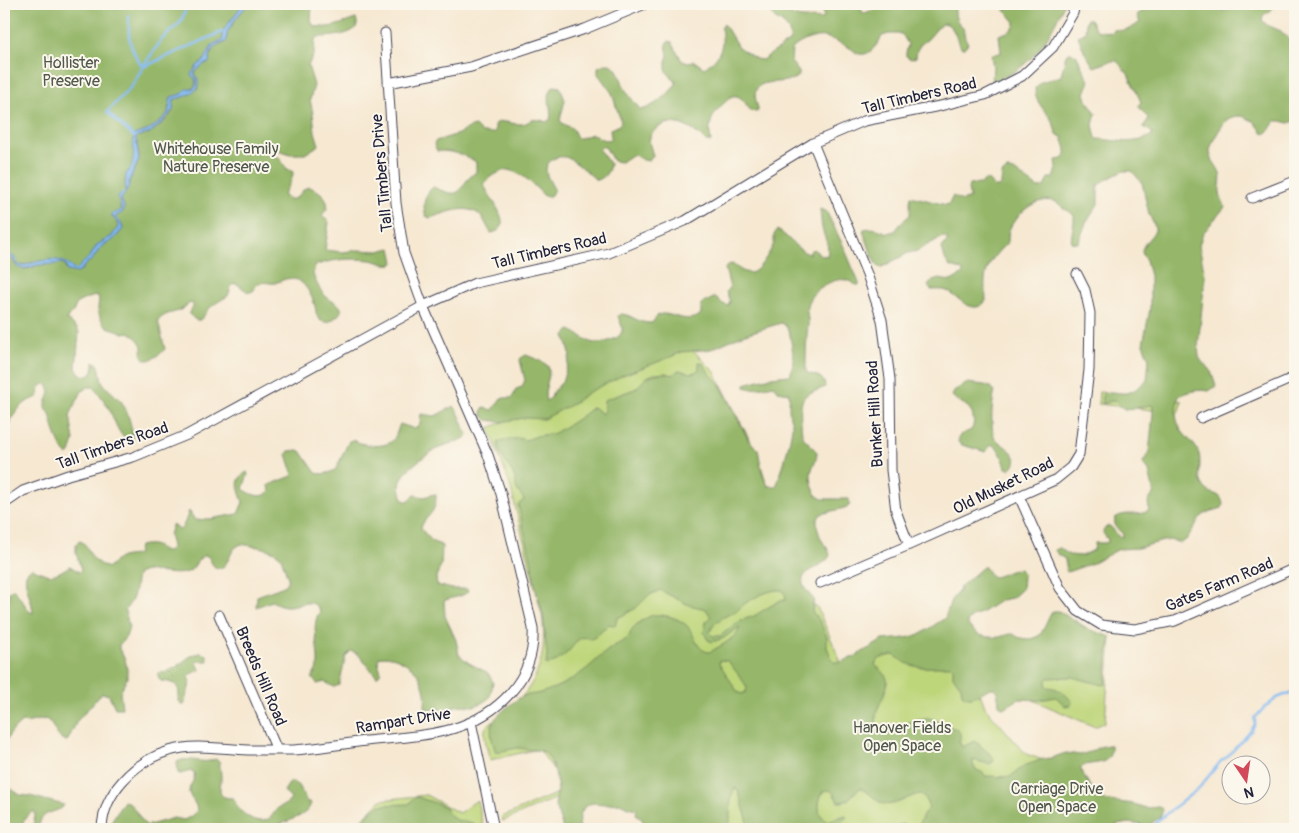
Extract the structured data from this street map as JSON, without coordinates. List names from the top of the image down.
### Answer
{
  "streets": {
    "street": [
      "Tall Timbers Road",
      "Tall Timbers Drive",
      "Bunker Hill Road",
      "Old Musket Road",
      "Gates Farm Road",
      "Breeds Hill Road",
      "Rampart Drive"
    ]
  },
  "crossings": [
    ["Tall Timbers Road", "Tall Timbers Drive"],
    ["Tall Timbers Road", "Bunker Hill Road"],
    ["Tall Timbers Road", "Rampart Drive"],
    ["Tall Timbers Drive", "Rampart Drive"],
    ["Bunker Hill Road", "Old Musket Road"],
    ["Old Musket Road", "Gates Farm Road"],
    ["Breeds Hill Road", "Rampart Drive"]
  ],
  "parks": [
    "Hollister Preserve",
    "Whitehouse Family Nature Preserve",
    "Hanover Fields Open Space",
    "Carriage Drive Open Space"
  ],
  "north": "bottom"
}
